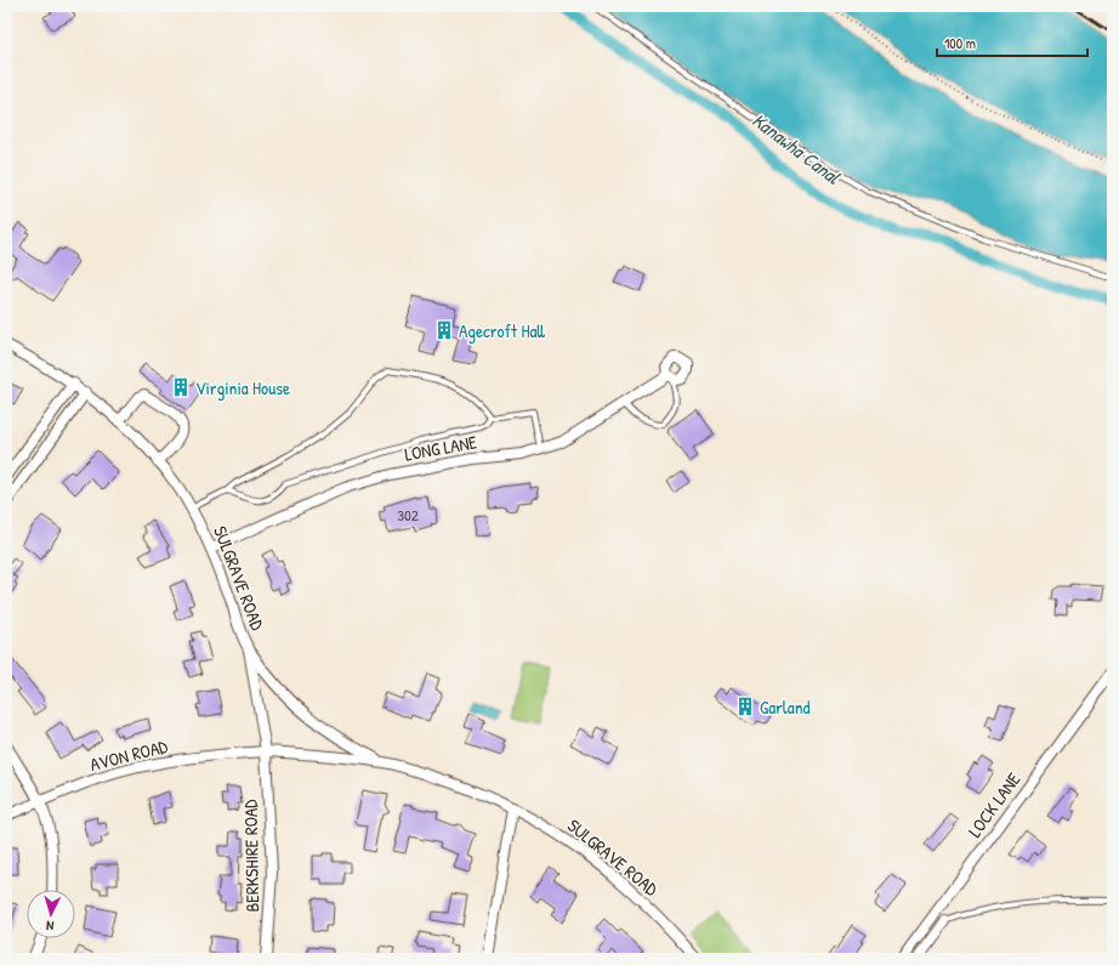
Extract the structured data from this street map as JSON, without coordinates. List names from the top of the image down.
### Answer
{
  "streets": {
    "street": [
      "LONG LANE",
      "SULGRAVE ROAD",
      "AVON ROAD",
      "LOCK LANE",
      "BERKSHIRE ROAD"
    ]
  },
  "crossings": [
    ["LONG LANE", "SULGRAVE ROAD"],
    ["SULGRAVE ROAD", "AVON ROAD"],
    ["SULGRAVE ROAD", "BERKSHIRE ROAD"],
    ["AVON ROAD", "BERKSHIRE ROAD"]
  ],
  "water": ["Kanawha Canal"],
  "places": {
    "building": ["Agecroft Hall", "Virginia House", "Garland"]
  },
  "house_numbers": ["302"],
  "scale_bar": "100 m",
  "north": "bottom"
}
